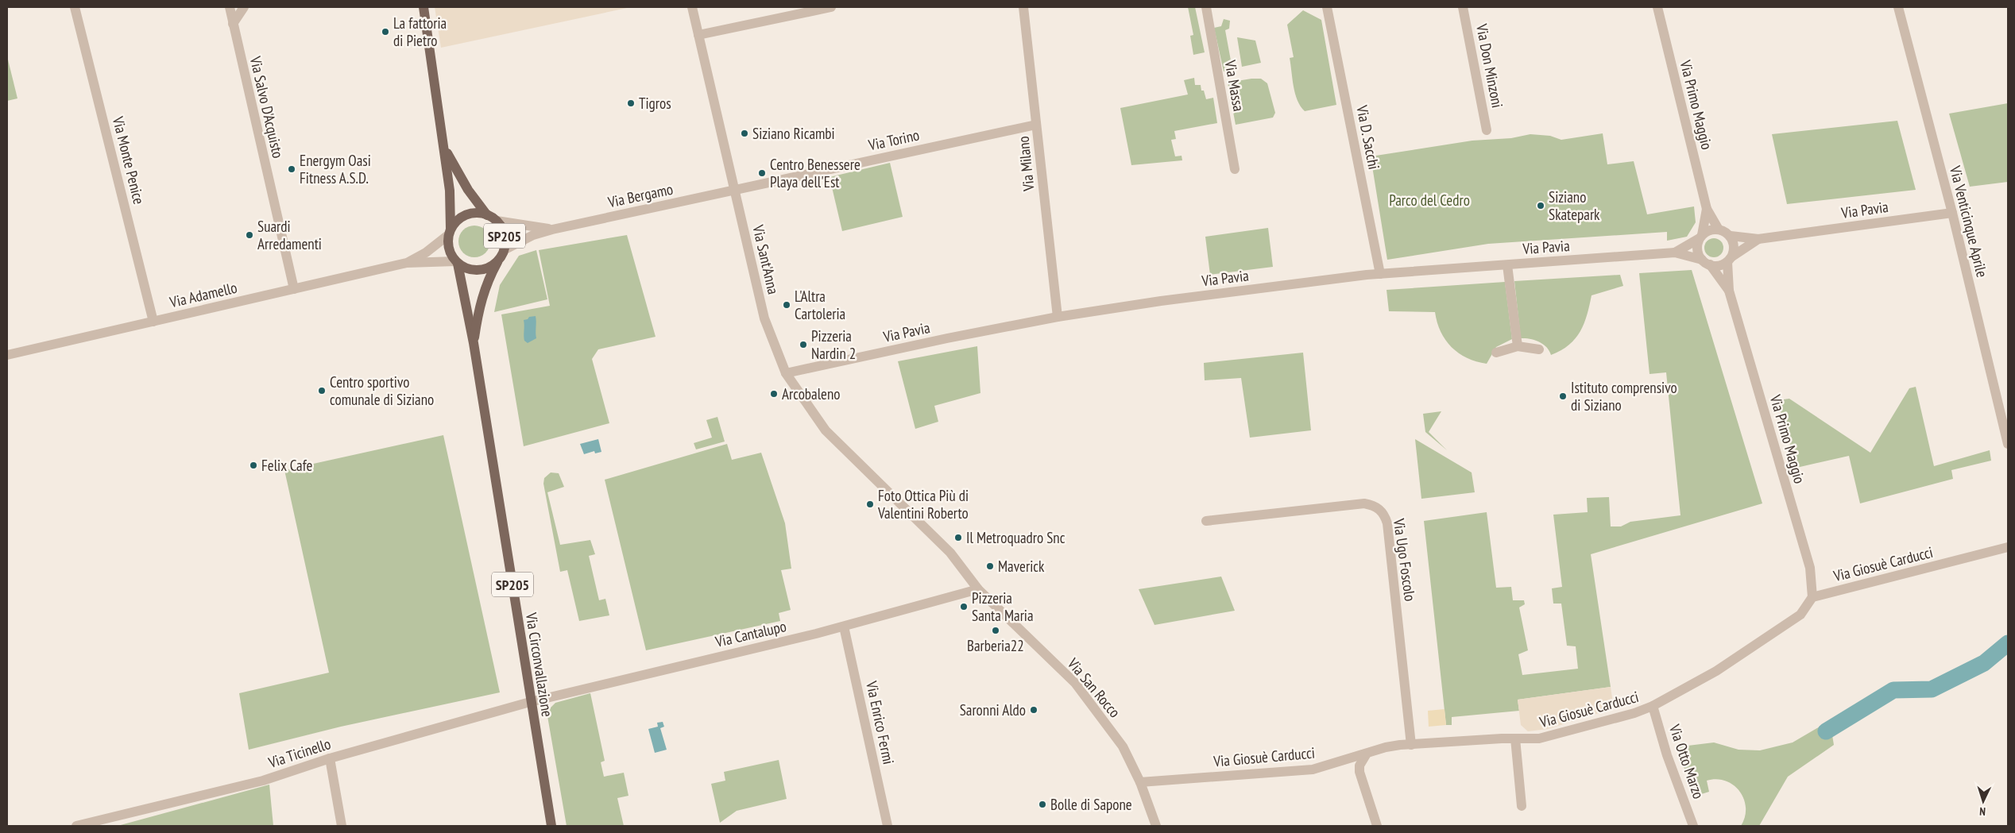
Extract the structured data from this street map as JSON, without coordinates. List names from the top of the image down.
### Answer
{
  "streets": {
    "main road": ["SP205", "Via Circonvallazione"],
    "street": [
      "Via Don Minzoni",
      "Via Massa",
      "Via Primo Maggio",
      "Via Salvo D'Acquisto",
      "Via D. Sacchi",
      "Via Torino",
      "Via Monte Penice",
      "Via Milano",
      "Via Bergamo",
      "Via Pavia",
      "Via Venticinque Aprile",
      "Via Sant'Anna",
      "Via Adamello",
      "Via Ugo Foscolo",
      "Via Giosuè Carducci",
      "Via Cantalupo",
      "Via San Rocco",
      "Via Enrico Fermi",
      "Via Ticinello",
      "Via Otto Marzo"
    ]
  },
  "crossings": [
    ["Via Primo Maggio", "Via Pavia"],
    ["Via Primo Maggio", "Via Giosuè Carducci"],
    ["Via Salvo D'Acquisto", "Via Adamello"],
    ["Via D. Sacchi", "Via Pavia"],
    ["Via Torino", "Via Milano"],
    ["Via Torino", "Via Bergamo"],
    ["Via Torino", "Via Sant'Anna"],
    ["Via Monte Penice", "Via Adamello"],
    ["Via Milano", "Via Pavia"],
    ["Via Bergamo", "SP205"],
    ["Via Bergamo", "Via Sant'Anna"],
    ["Via Pavia", "Via Venticinque Aprile"],
    ["Via Pavia", "Via Sant'Anna"],
    ["SP205", "Via Circonvallazione"],
    ["Via Sant'Anna", "Via Cantalupo"],
    ["Via Sant'Anna", "Via San Rocco"],
    ["Via Ugo Foscolo", "Via Giosuè Carducci"],
    ["Via Giosuè Carducci", "Via San Rocco"],
    ["Via Giosuè Carducci", "Via Otto Marzo"],
    ["Via Cantalupo", "Via Circonvallazione"],
    ["Via Cantalupo", "Via San Rocco"],
    ["Via Cantalupo", "Via Enrico Fermi"],
    ["Via Cantalupo", "Via Ticinello"],
    ["Via Circonvallazione", "Via Ticinello"]
  ],
  "parks": ["Parco del Cedro"],
  "places": [
    "La fattoria di Pietro",
    "Tigros",
    "Siziano Ricambi",
    "Energym Oasi Fitness A.S.D.",
    "Centro Benessere Playa dell'Est",
    "Siziano Skatepark",
    "Suardi Arredamenti",
    "L'Altra Cartoleria",
    "Pizzeria Nardin 2",
    "Centro sportivo comunale di Siziano",
    "Arcobaleno",
    "Istituto comprensivo di Siziano",
    "Felix Cafe",
    "Foto Ottica Più di Valentini Roberto",
    "Il Metroquadro Snc",
    "Maverick",
    "Pizzeria Santa Maria",
    "Barberia22",
    "Saronni Aldo",
    "Bolle di Sapone"
  ],
  "north": "bottom"
}
